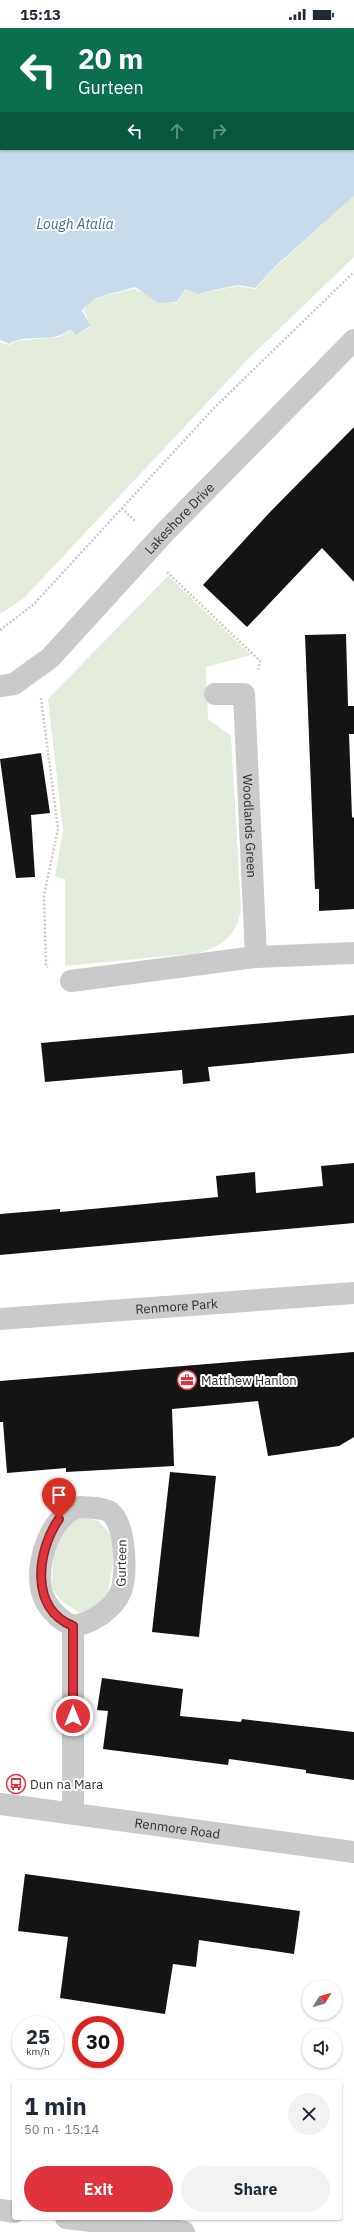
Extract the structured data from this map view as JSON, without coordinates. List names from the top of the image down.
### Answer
{
  "streets": {
    "street": [
      "Lakeshore Drive",
      "Woodlands Green",
      "Renmore Park",
      "Gurteen",
      "Renmore Road"
    ]
  },
  "water": ["Lough Atalia"],
  "places": {
    "office": ["Matthew Hanlon"],
    "bus stop": ["Dun na Mara"]
  },
  "north": "top right",
  "page": {
    "status": "15:13",
    "turn": ["20 m", "Gurteen"],
    "speed": "25 km/h",
    "limit": "30",
    "heading": ["1 min", "50 m · 15:14"],
    "buttons": ["Exit", "Share"]
  }
}
